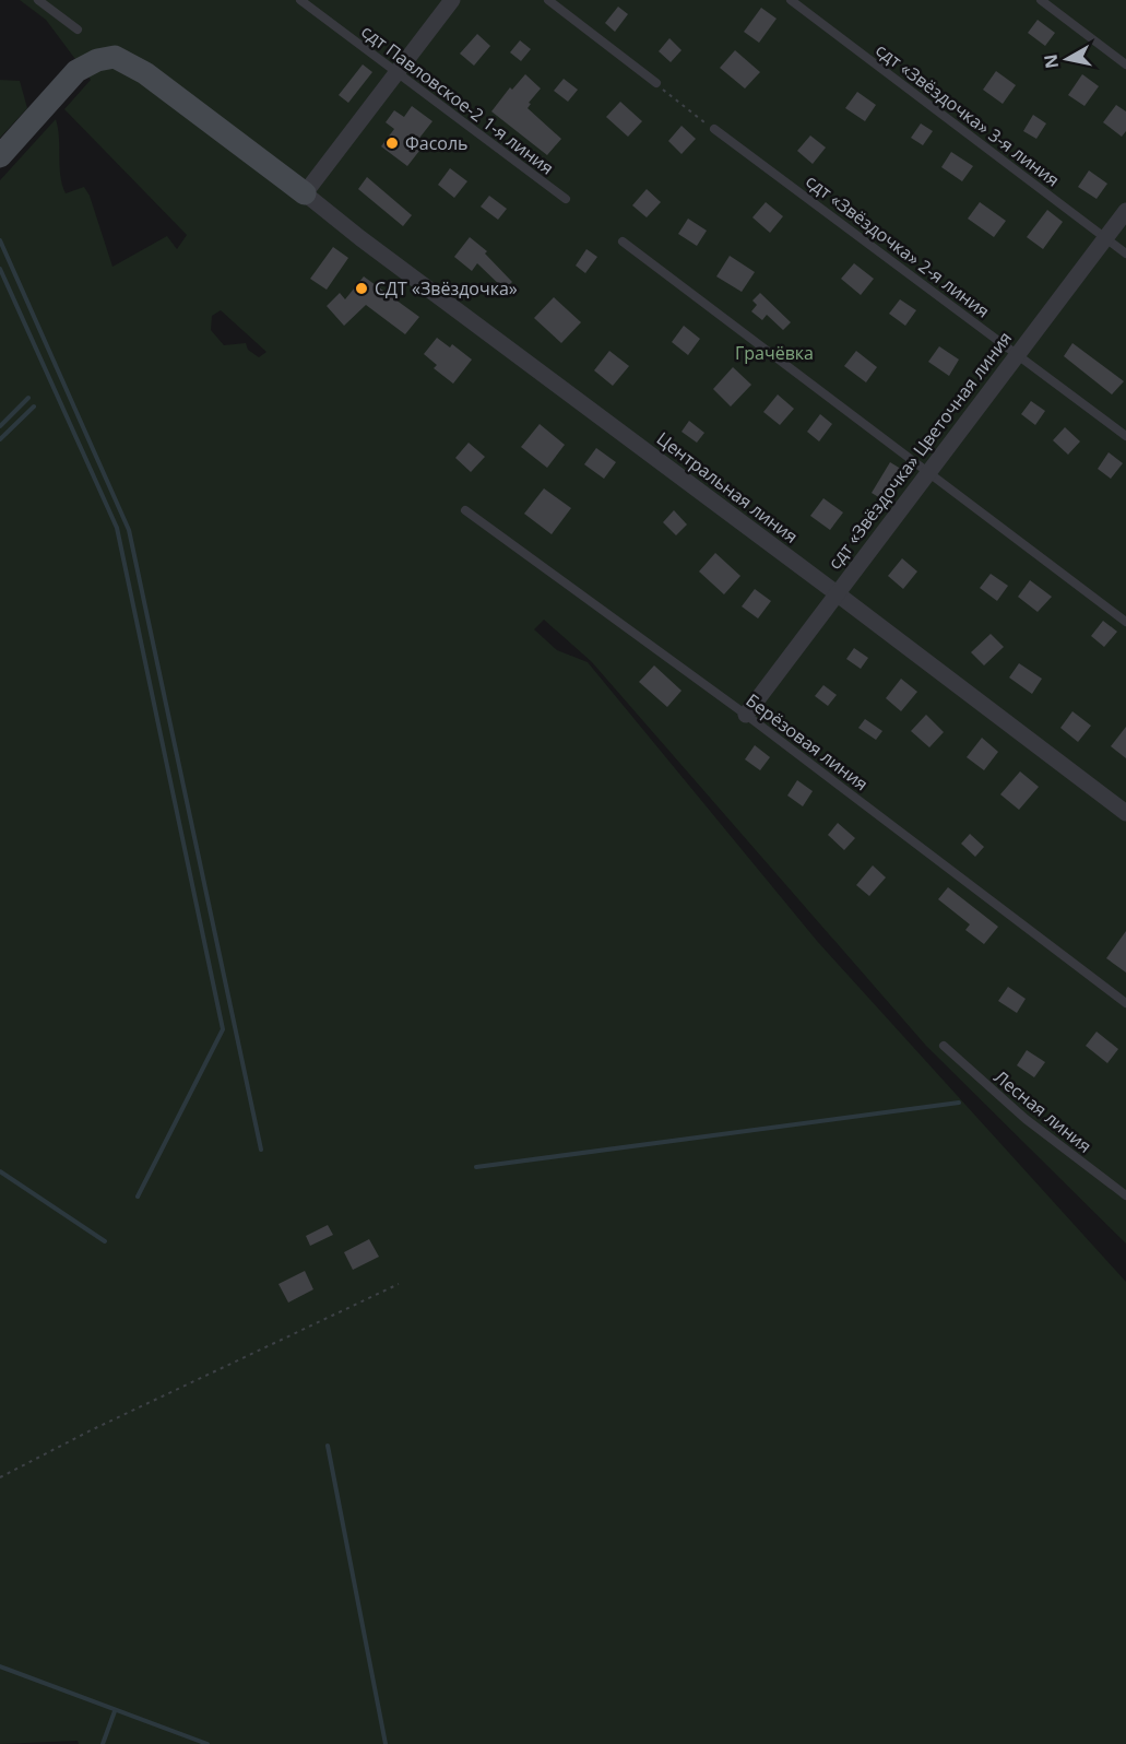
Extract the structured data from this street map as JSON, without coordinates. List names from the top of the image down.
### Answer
{
  "streets": {
    "street": ["сдт «Звёздочка» Цветочная линия", "Центральная линия"],
    "lane": [
      "сдт Павловское-2 1-я линия",
      "сдт «Звёздочка» 3-я линия",
      "сдт «Звёздочка» 2-я линия",
      "Берёзовая линия",
      "Лесная линия"
    ]
  },
  "crossings": [
    ["сдт «Звёздочка» 3-я линия", "сдт «Звёздочка» Цветочная линия"],
    ["сдт «Звёздочка» 2-я линия", "сдт «Звёздочка» Цветочная линия"],
    ["сдт «Звёздочка» Цветочная линия", "Центральная линия"],
    ["сдт «Звёздочка» Цветочная линия", "Берёзовая линия"]
  ],
  "parks": ["Грачёвка"],
  "places": ["Фасоль", "СДТ «Звёздочка»"],
  "north": "left"
}
